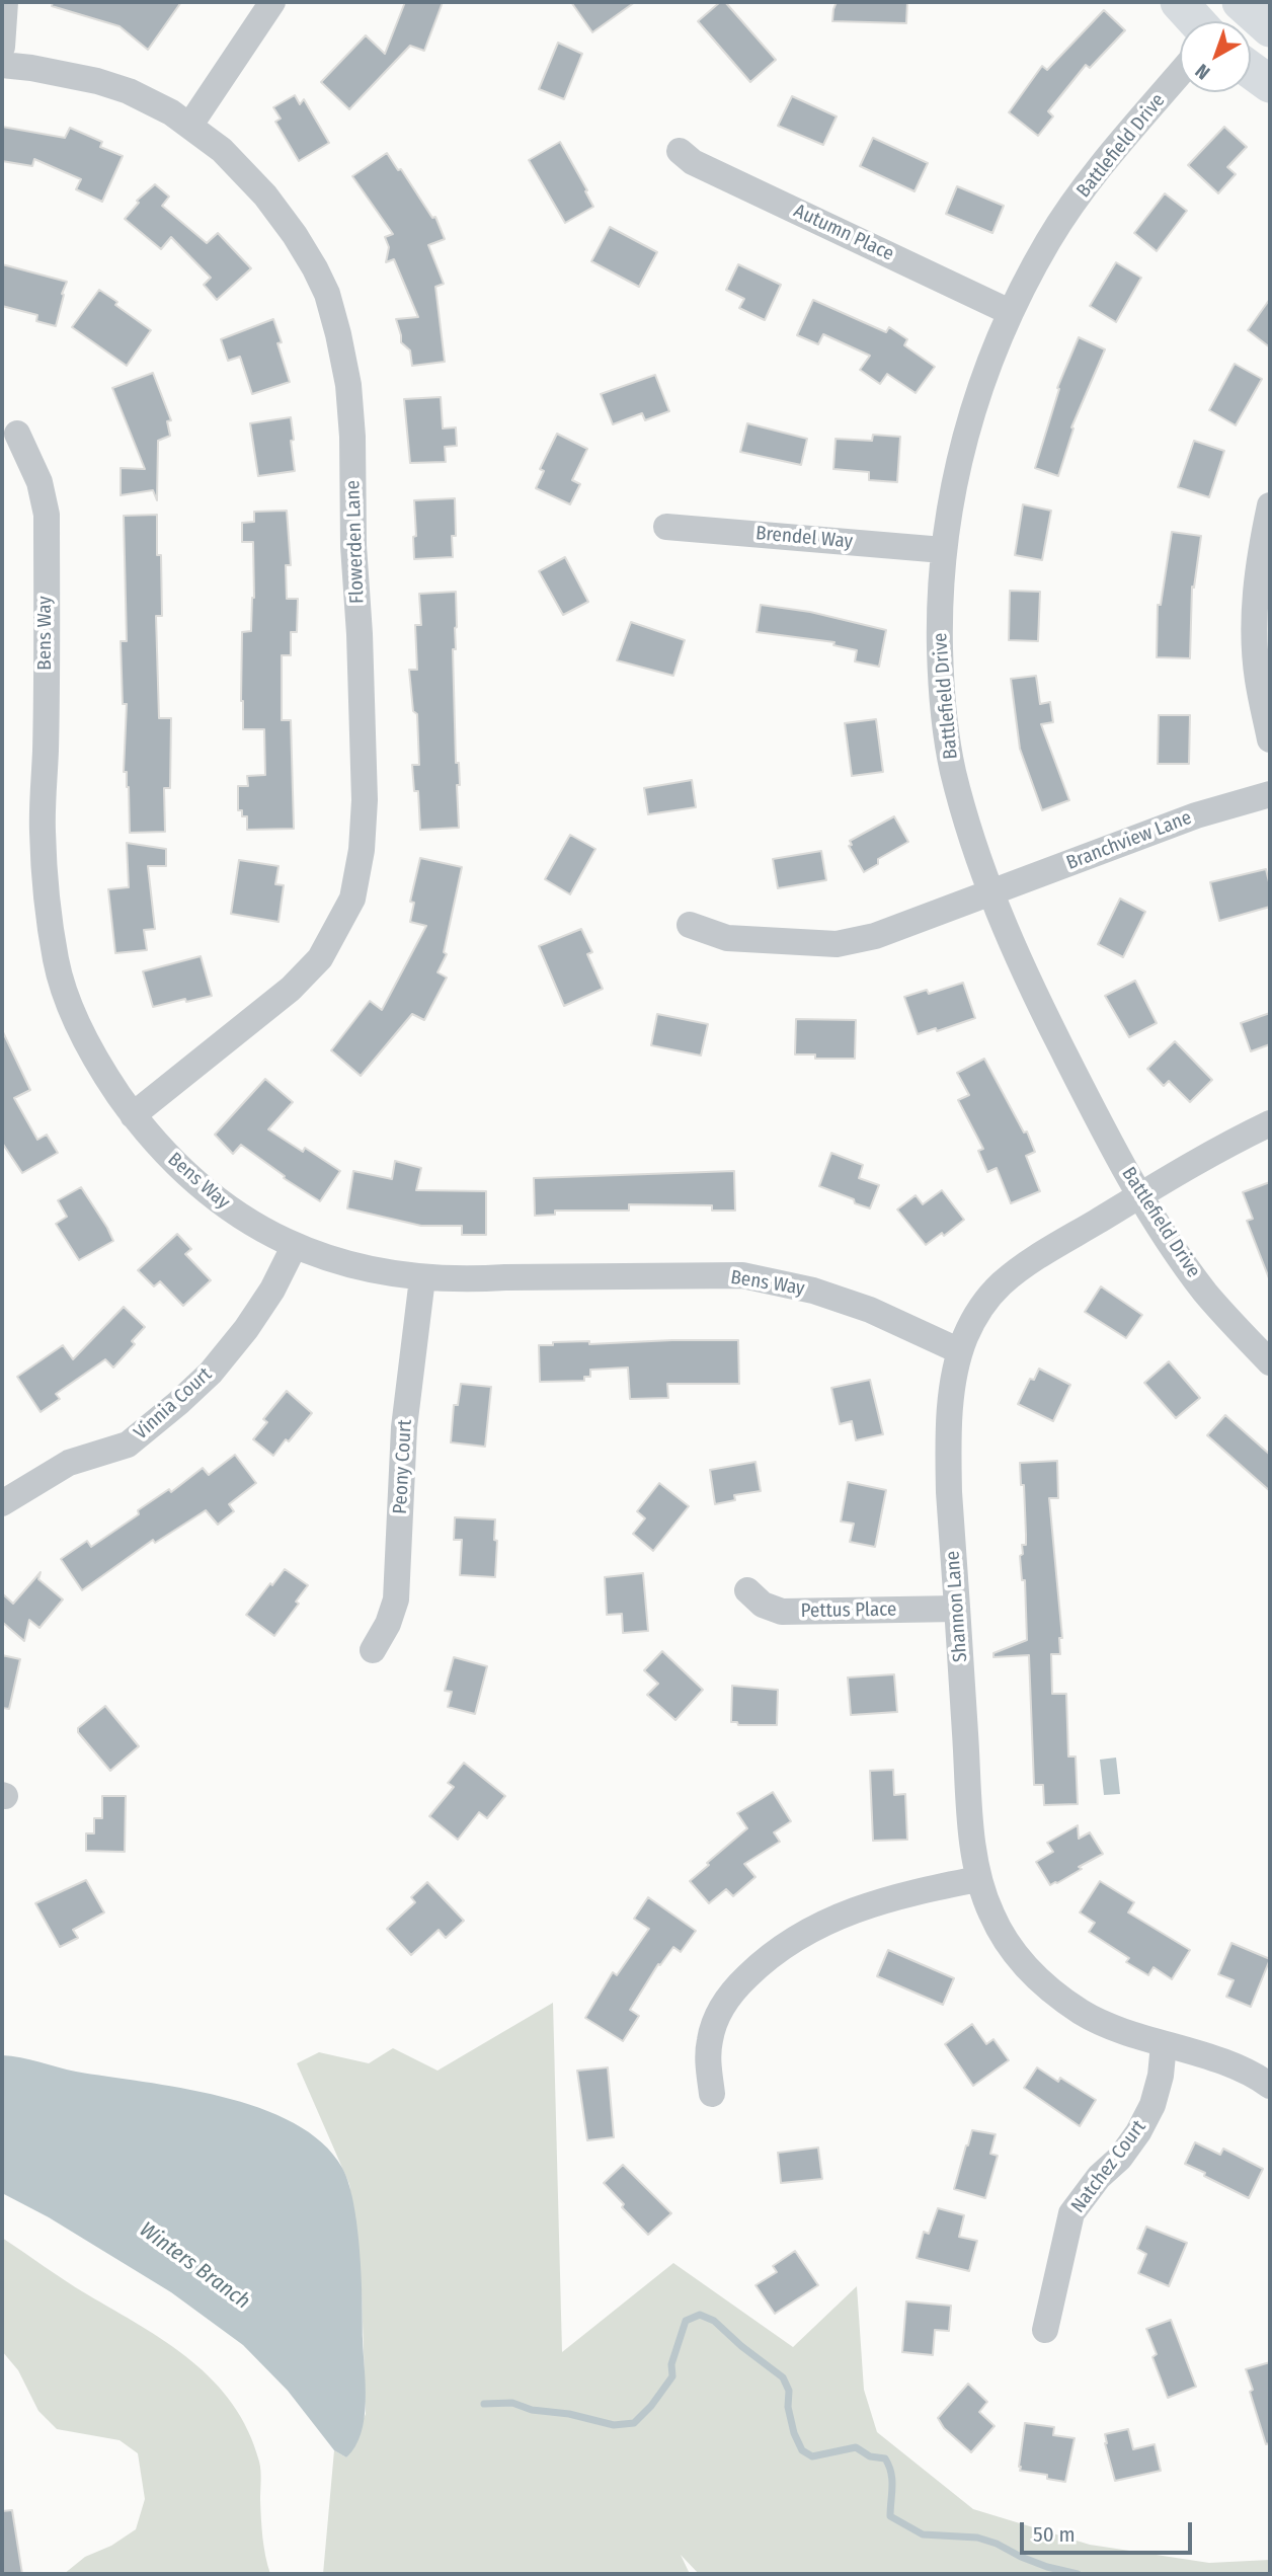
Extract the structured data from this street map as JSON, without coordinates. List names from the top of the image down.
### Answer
{
  "streets": {
    "street": [
      "Battlefield Drive",
      "Autumn Place",
      "Brendel Way",
      "Flowerden Lane",
      "Bens Way",
      "Branchview Lane",
      "Vinnia Court",
      "Peony Court",
      "Shannon Lane",
      "Pettus Place",
      "Natchez Court"
    ]
  },
  "crossings": [
    ["Battlefield Drive", "Autumn Place"],
    ["Battlefield Drive", "Brendel Way"],
    ["Battlefield Drive", "Branchview Lane"],
    ["Battlefield Drive", "Shannon Lane"],
    ["Flowerden Lane", "Bens Way"],
    ["Bens Way", "Vinnia Court"],
    ["Bens Way", "Peony Court"],
    ["Bens Way", "Shannon Lane"],
    ["Shannon Lane", "Pettus Place"],
    ["Shannon Lane", "Natchez Court"]
  ],
  "water": ["Winters Branch"],
  "scale_bar": "50 m",
  "north": "bottom left"
}
